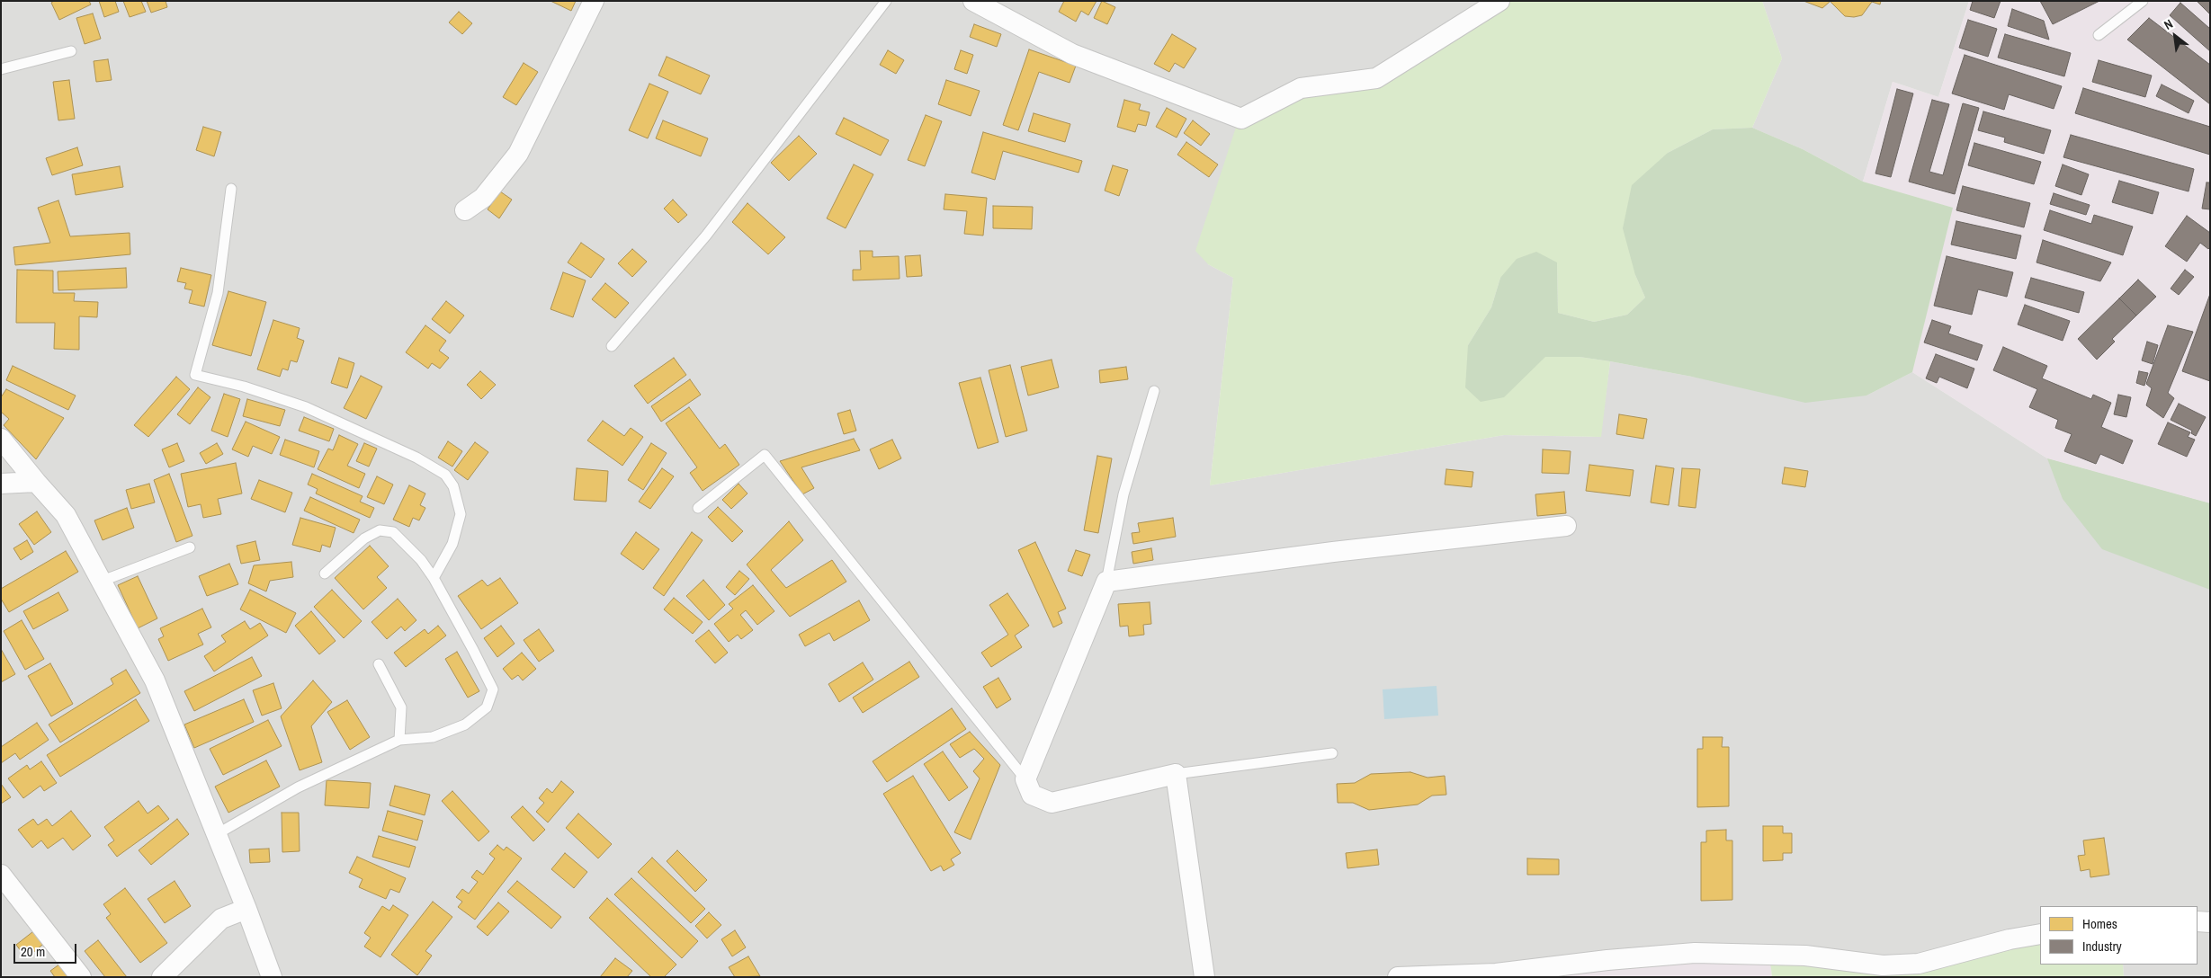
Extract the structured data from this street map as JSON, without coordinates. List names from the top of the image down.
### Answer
{
  "legend": ["Homes", "Industry"],
  "scale_bar": "20 m",
  "north": "top left"
}
